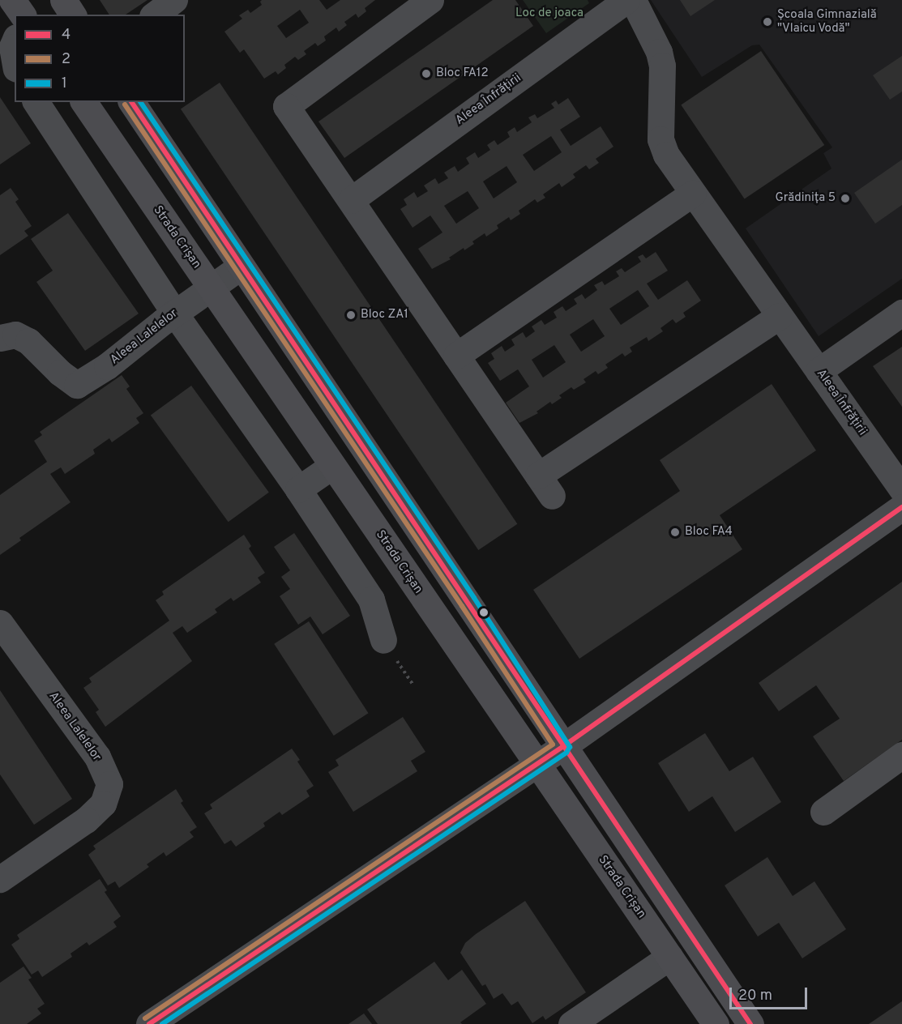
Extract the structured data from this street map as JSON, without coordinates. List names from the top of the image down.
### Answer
{
  "streets": {
    "main road": ["Strada Crișan"],
    "street": ["Aleea Înfrățirii", "Aleea Lalelelor"]
  },
  "crossings": [
    ["Strada Crișan", "Aleea Lalelelor"]
  ],
  "parks": ["Loc de joaca"],
  "places": [
    "Școala Gimnazială \"Vlaicu Vodă\"",
    "Bloc FA12",
    "Grădinița 5",
    "Bloc ZA1",
    "Bloc FA4"
  ],
  "lines": ["transit line 4", "transit line 1", "transit line 2"],
  "legend": ["4", "2", "1"],
  "scale_bar": "20 m"
}
